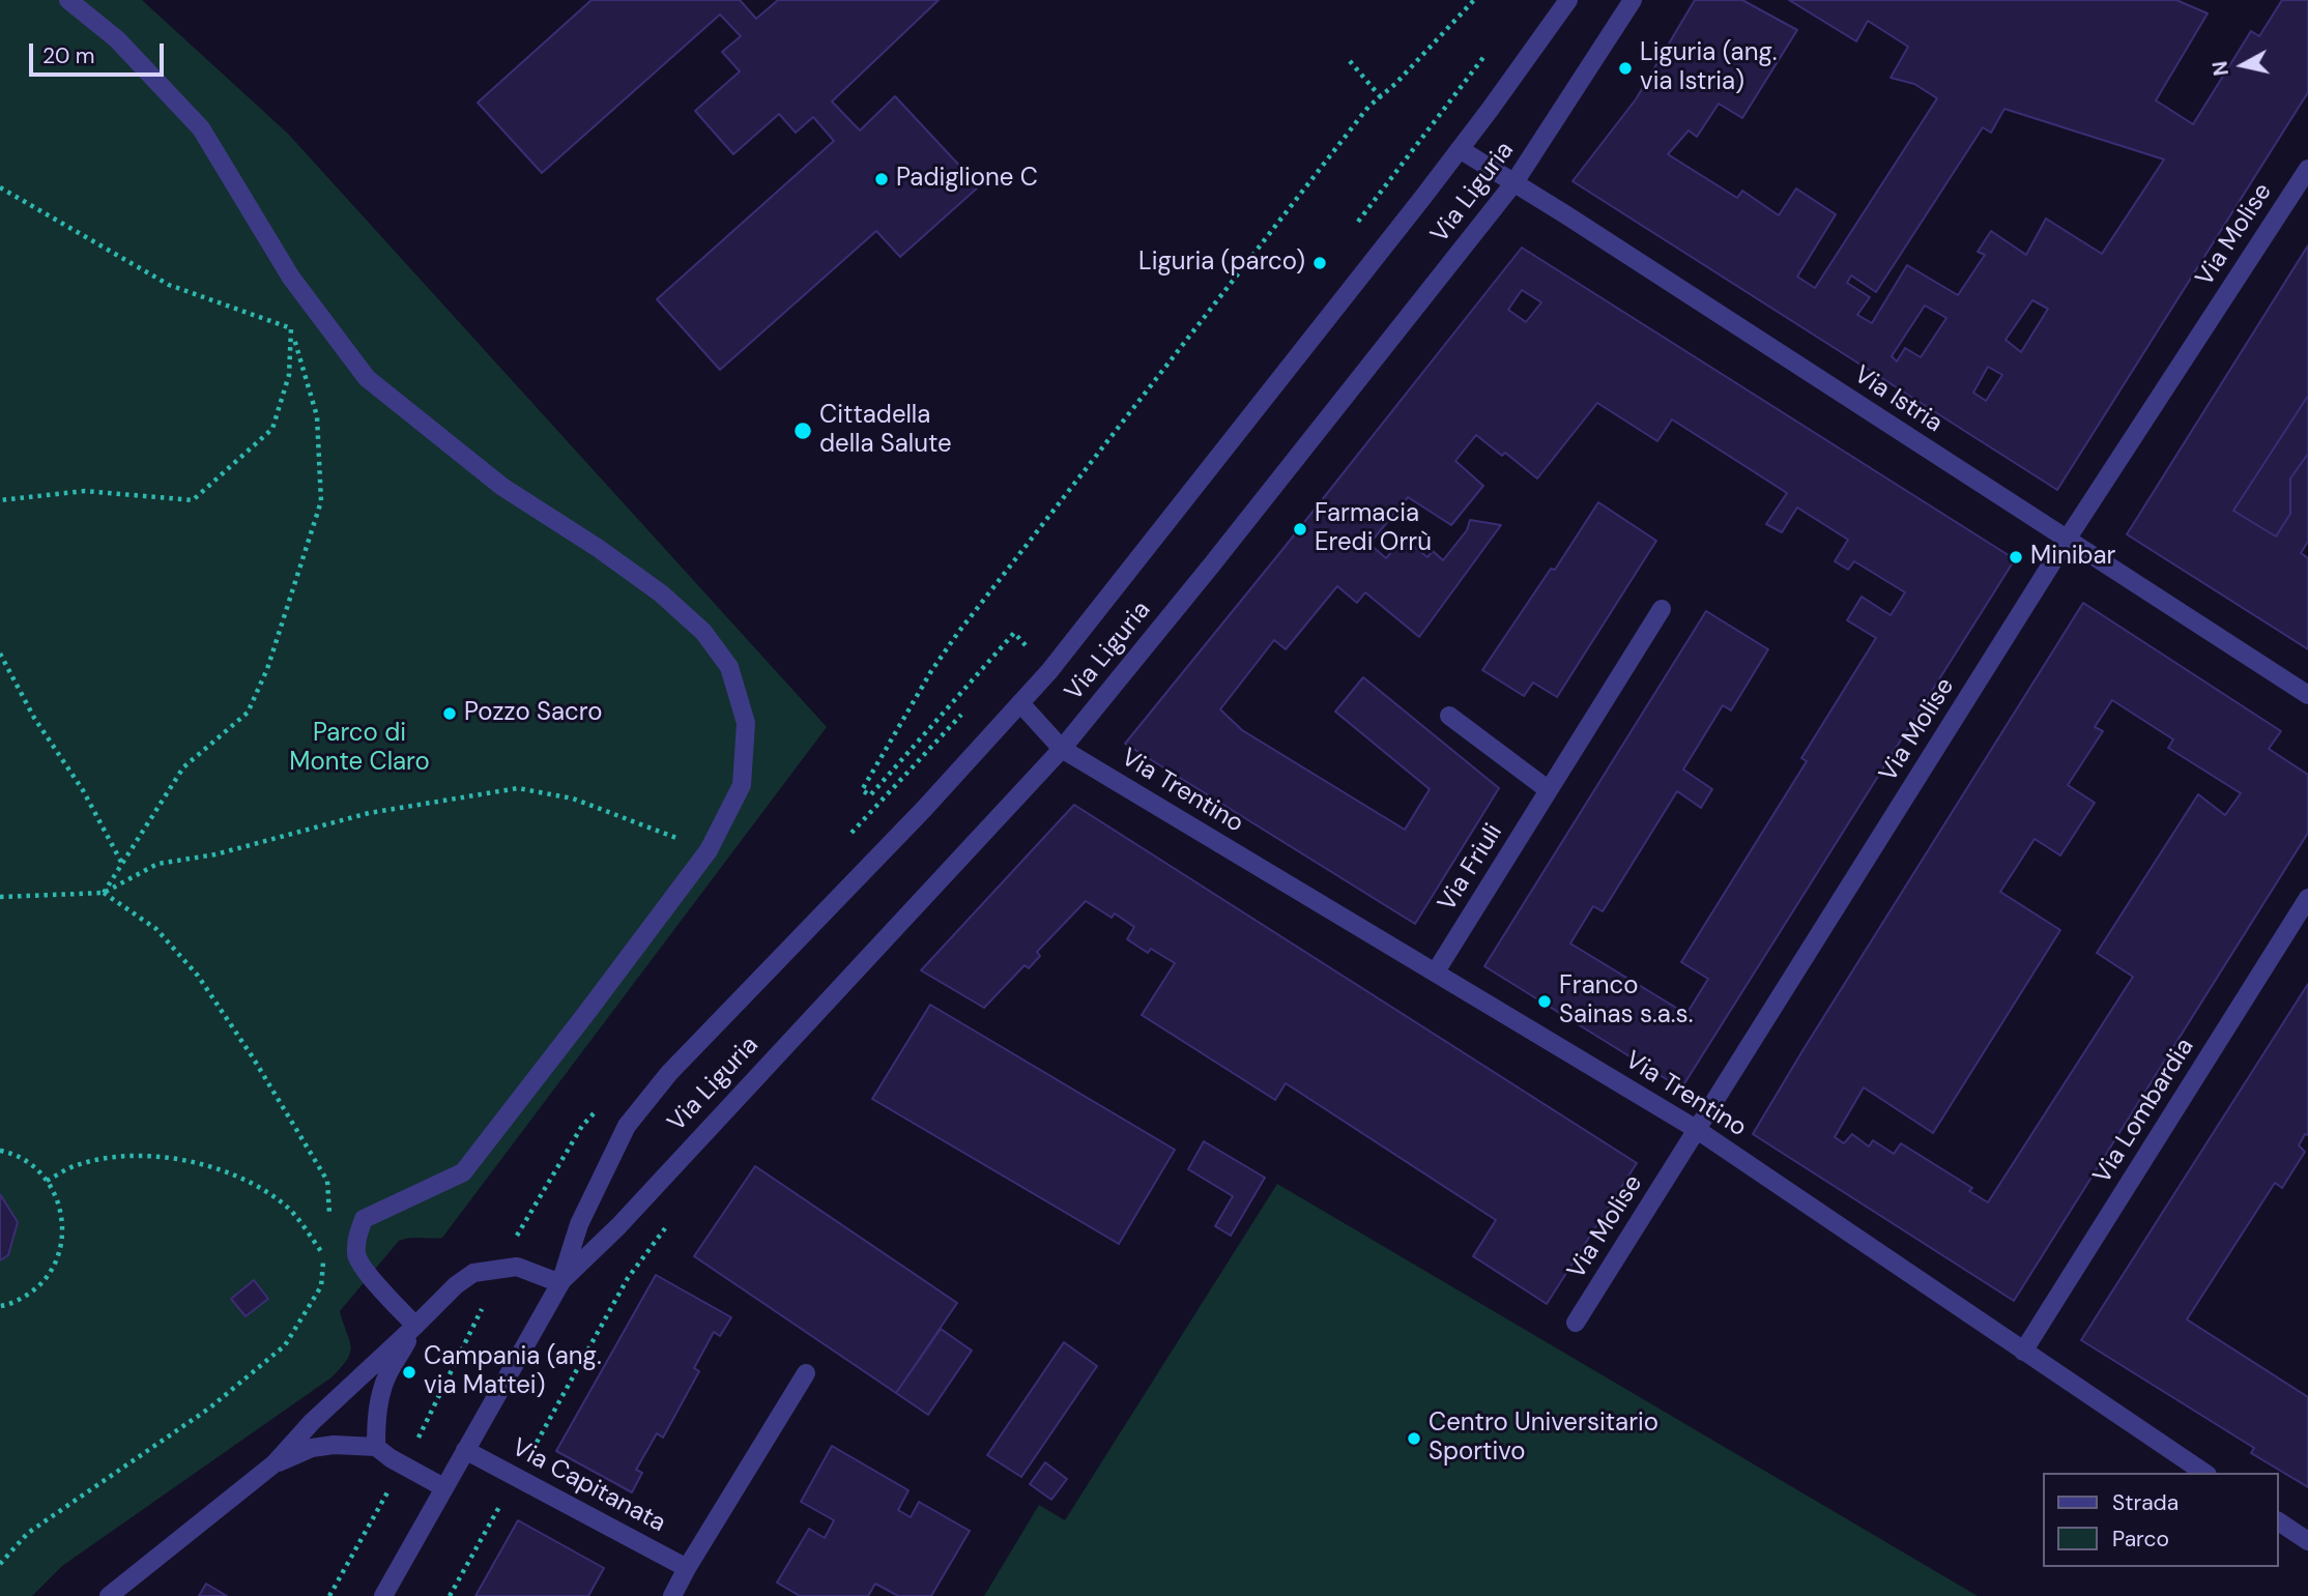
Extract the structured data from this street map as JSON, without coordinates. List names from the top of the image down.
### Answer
{
  "streets": {
    "street": [
      "Via Liguria",
      "Via Molise",
      "Via Istria",
      "Via Trentino",
      "Via Friuli",
      "Via Lombardia",
      "Via Capitanata"
    ]
  },
  "crossings": [
    ["Via Liguria", "Via Istria"],
    ["Via Liguria", "Via Trentino"],
    ["Via Liguria", "Via Capitanata"],
    ["Via Molise", "Via Istria"],
    ["Via Molise", "Via Trentino"],
    ["Via Trentino", "Via Friuli"],
    ["Via Trentino", "Via Lombardia"]
  ],
  "parks": ["Parco di Monte Claro"],
  "places": [
    "Liguria (ang. via Istria)",
    "Padiglione C",
    "Liguria (parco)",
    "Cittadella della Salute",
    "Farmacia Eredi Orrù",
    "Minibar",
    "Pozzo Sacro",
    "Franco Sainas s.a.s.",
    "Campania (ang. via Mattei)",
    "Centro Universitario Sportivo"
  ],
  "legend": ["Strada", "Parco"],
  "scale_bar": "20 m",
  "north": "left"
}
